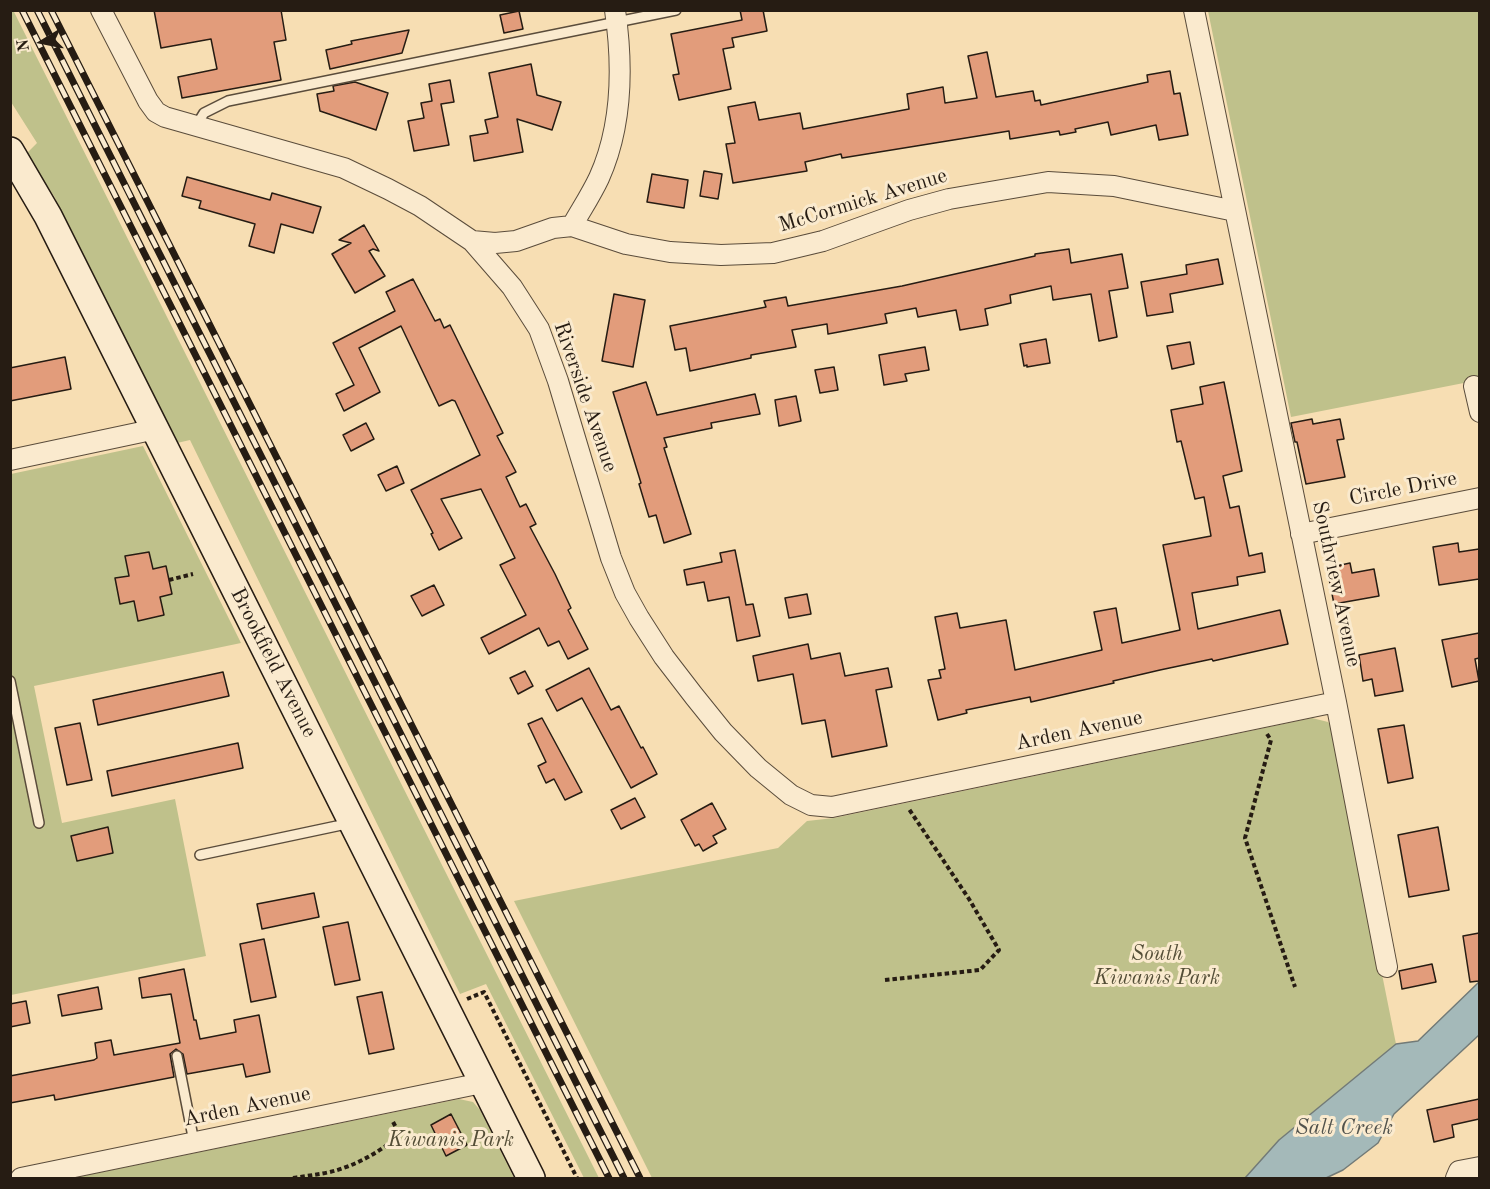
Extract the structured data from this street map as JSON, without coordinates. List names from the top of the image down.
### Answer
{
  "streets": {
    "street": [
      "McCormick Avenue",
      "Riverside Avenue",
      "Circle Drive",
      "Southview Avenue",
      "Brookfield Avenue",
      "Arden Avenue"
    ]
  },
  "crossings": [
    ["McCormick Avenue", "Riverside Avenue"],
    ["McCormick Avenue", "Southview Avenue"],
    ["Riverside Avenue", "Arden Avenue"],
    ["Circle Drive", "Southview Avenue"],
    ["Southview Avenue", "Arden Avenue"],
    ["Brookfield Avenue", "Arden Avenue"]
  ],
  "water": ["Salt Creek"],
  "parks": ["South Kiwanis Park", "Kiwanis Park"],
  "north": "left"
}
